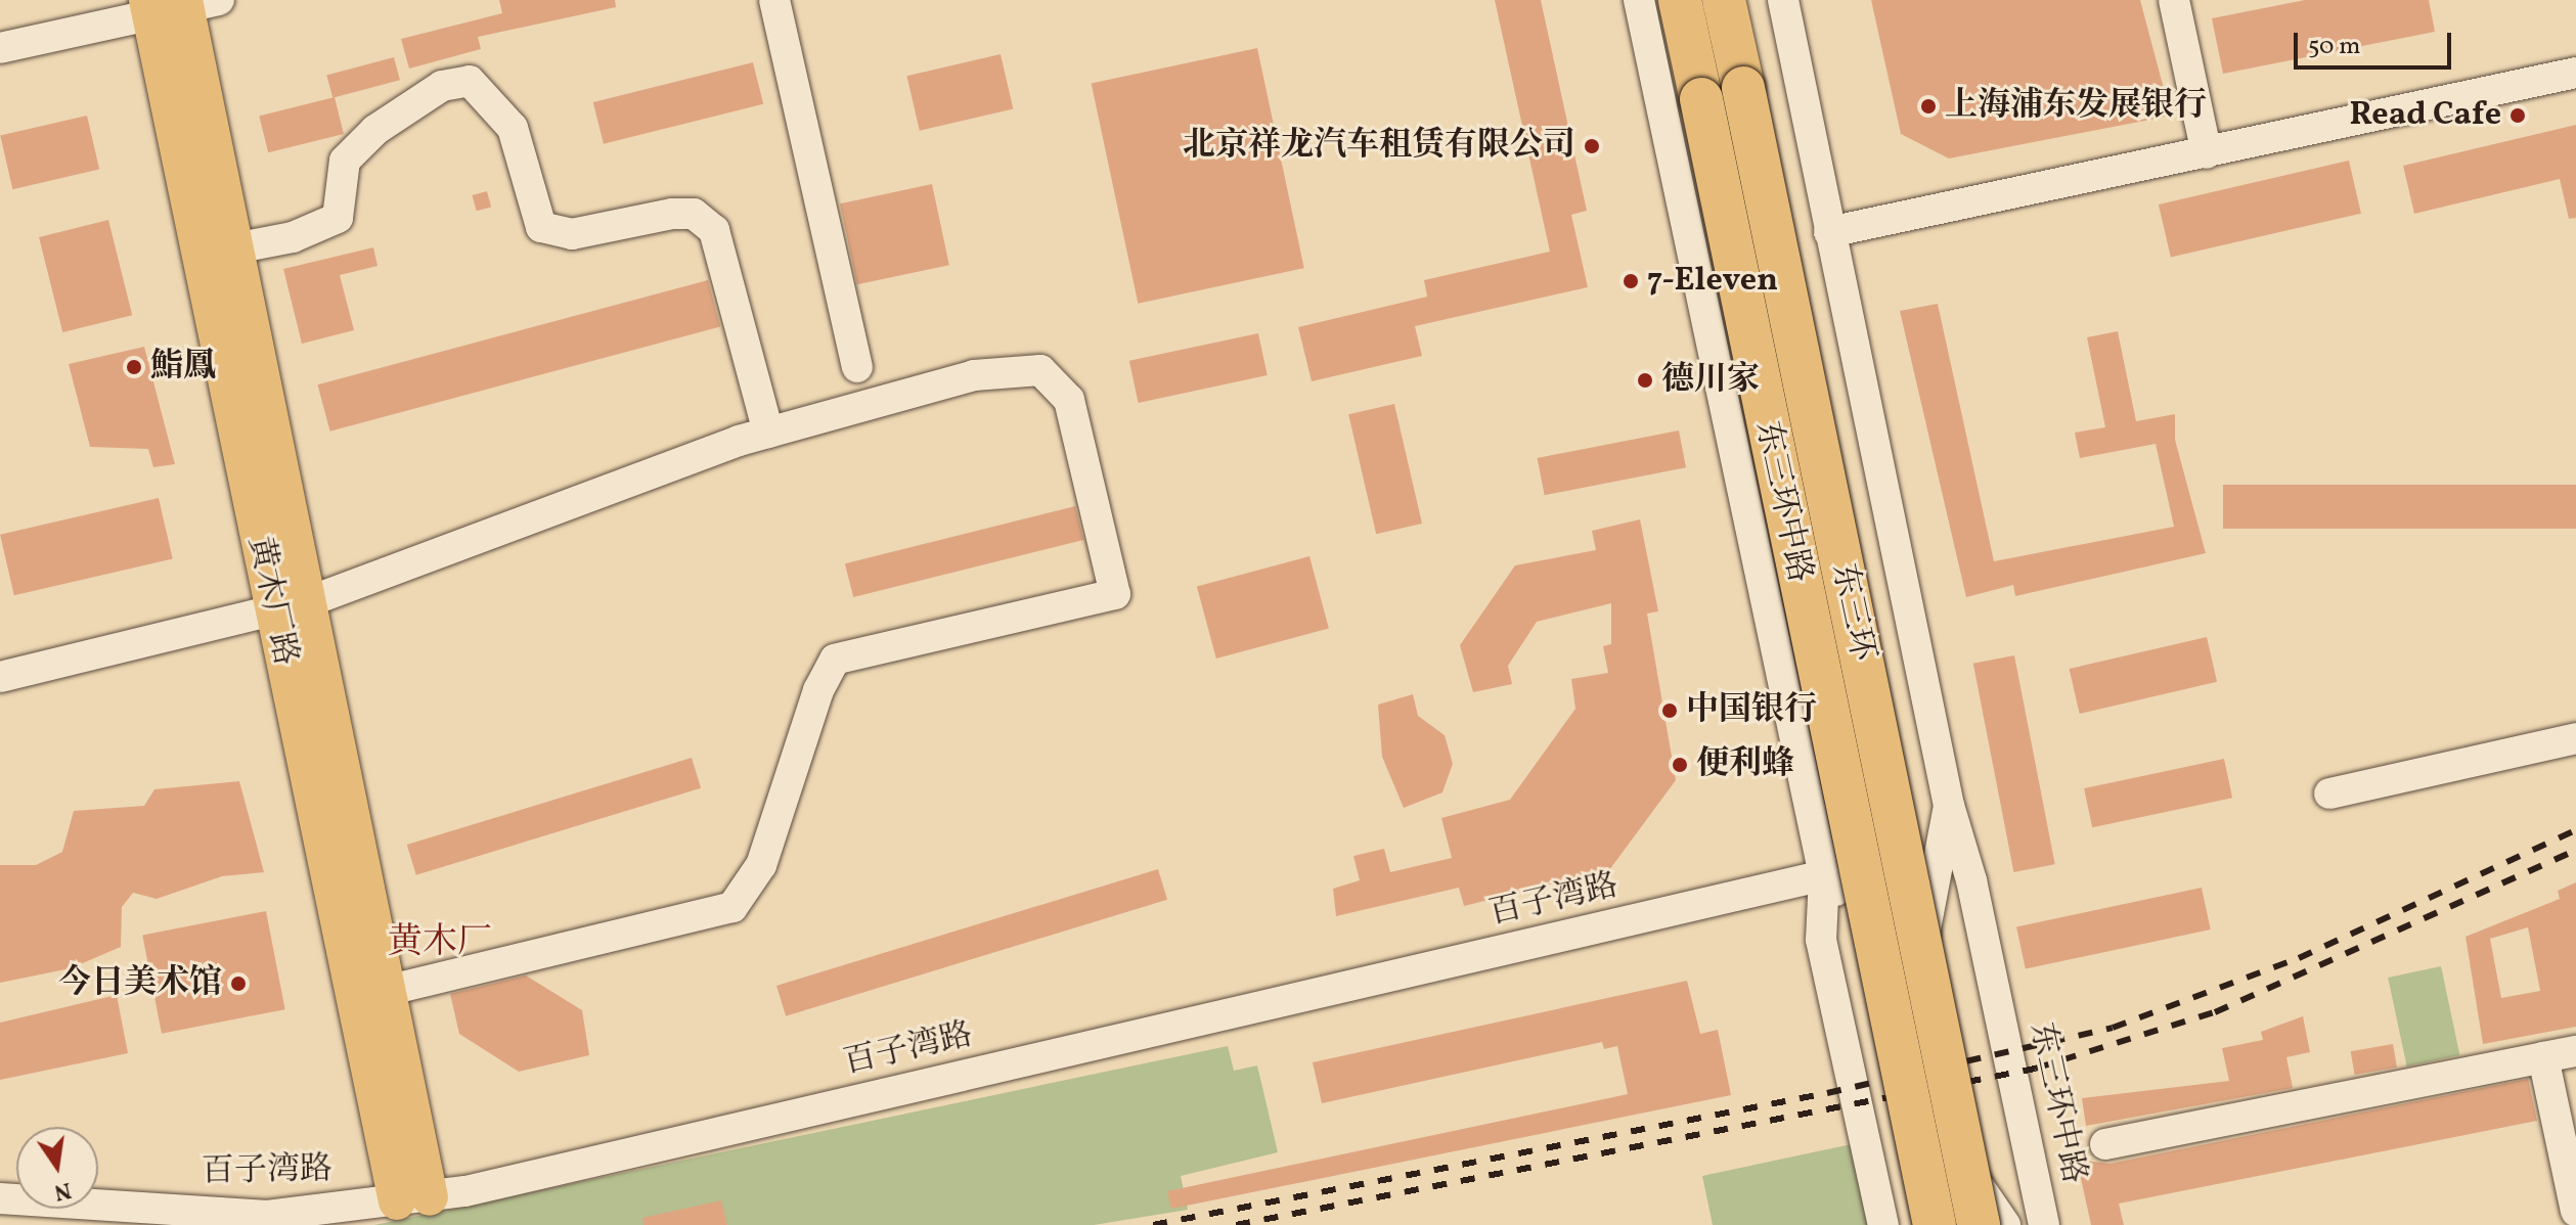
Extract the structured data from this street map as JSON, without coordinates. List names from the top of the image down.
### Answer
{
  "streets": {
    "highway": ["东三环"],
    "main road": ["黄木厂路"],
    "street": ["东三环中路", "百子湾路"]
  },
  "crossings": [
    ["东三环中路", "东三环"],
    ["东三环中路", "百子湾路"],
    ["黄木厂路", "百子湾路"]
  ],
  "districts": ["黄木厂"],
  "places": [
    "上海浦东发展银行",
    "Read Cafe",
    "北京祥龙汽车租赁有限公司",
    "7-Eleven",
    "鮨鳳",
    "德川家",
    "中国银行",
    "便利蜂",
    "今日美术馆"
  ],
  "scale_bar": "50 m",
  "north": "bottom"
}
